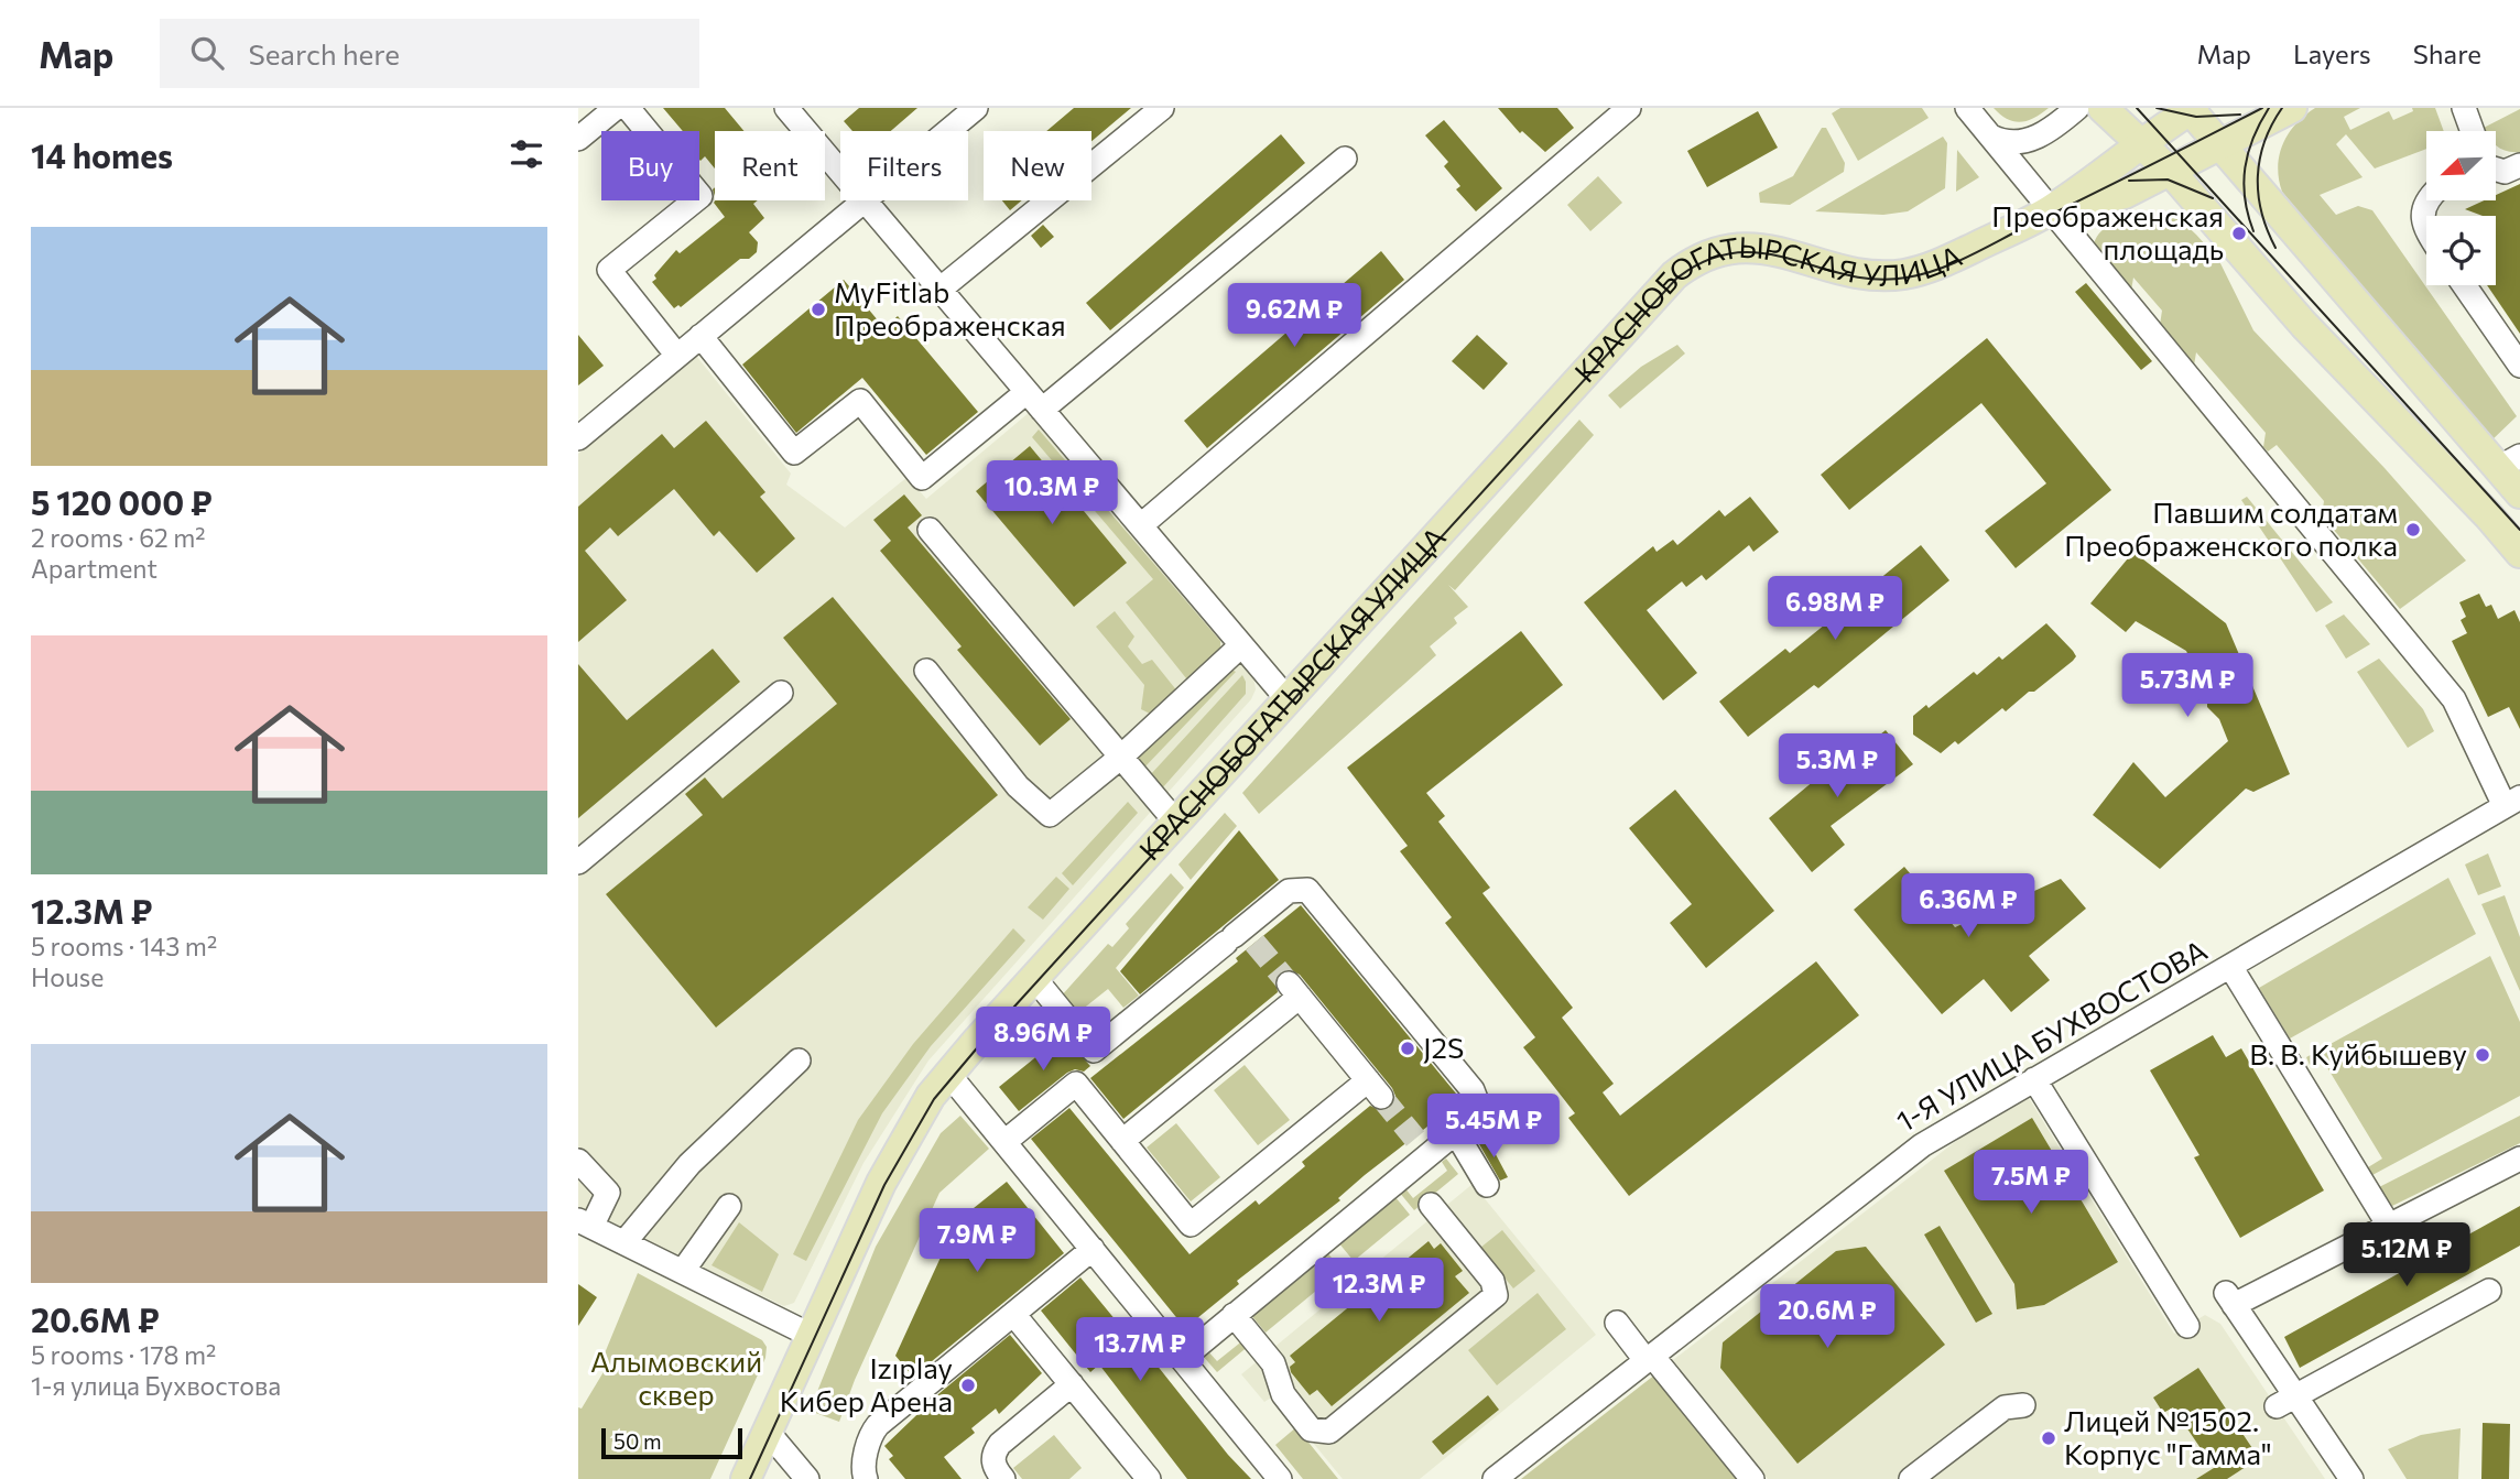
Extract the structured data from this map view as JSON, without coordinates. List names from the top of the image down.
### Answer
{
  "streets": {
    "main road": ["КРАСНОБОГАТЫРСКАЯ УЛИЦА"],
    "street": ["1-Я УЛИЦА БУХВОСТОВА"]
  },
  "parks": ["Алымовский сквер"],
  "places": [
    "Преображенская площадь",
    "MyFitlab Преображенская",
    "Павшим солдатам Преображенского полка",
    "J2S",
    "В. В. Куйбышеву",
    "Izıplay Кибер Арена",
    "Лицей №1502. Корпус \"Гамма\""
  ],
  "scale_bar": "50 m",
  "north": "bottom left",
  "page": {
    "header": "Map",
    "search": "Search here",
    "nav": ["Map", "Layers", "Share"],
    "heading": "14 homes",
    "chip": [
      "Buy",
      "Rent",
      "Filters",
      "New"
    ],
    "list": [
      {
        "name": "5 120 000 ₽",
        "note": "2 rooms · 62 m² · Apartment"
      },
      {
        "name": "12.3M ₽",
        "note": "5 rooms · 143 m² · House"
      },
      {
        "name": "20.6M ₽",
        "note": "5 rooms · 178 m² · 1-я улица Бухвостова"
      }
    ],
    "price": [
      "9.62M ₽",
      "10.3M ₽",
      "6.98M ₽",
      "5.73M ₽",
      "5.3M ₽",
      "6.36M ₽",
      "8.96M ₽",
      "5.45M ₽",
      "7.5M ₽",
      "7.9M ₽",
      "5.12M ₽",
      "12.3M ₽",
      "20.6M ₽",
      "13.7M ₽"
    ],
    "scale": "50 m"
  }
}
